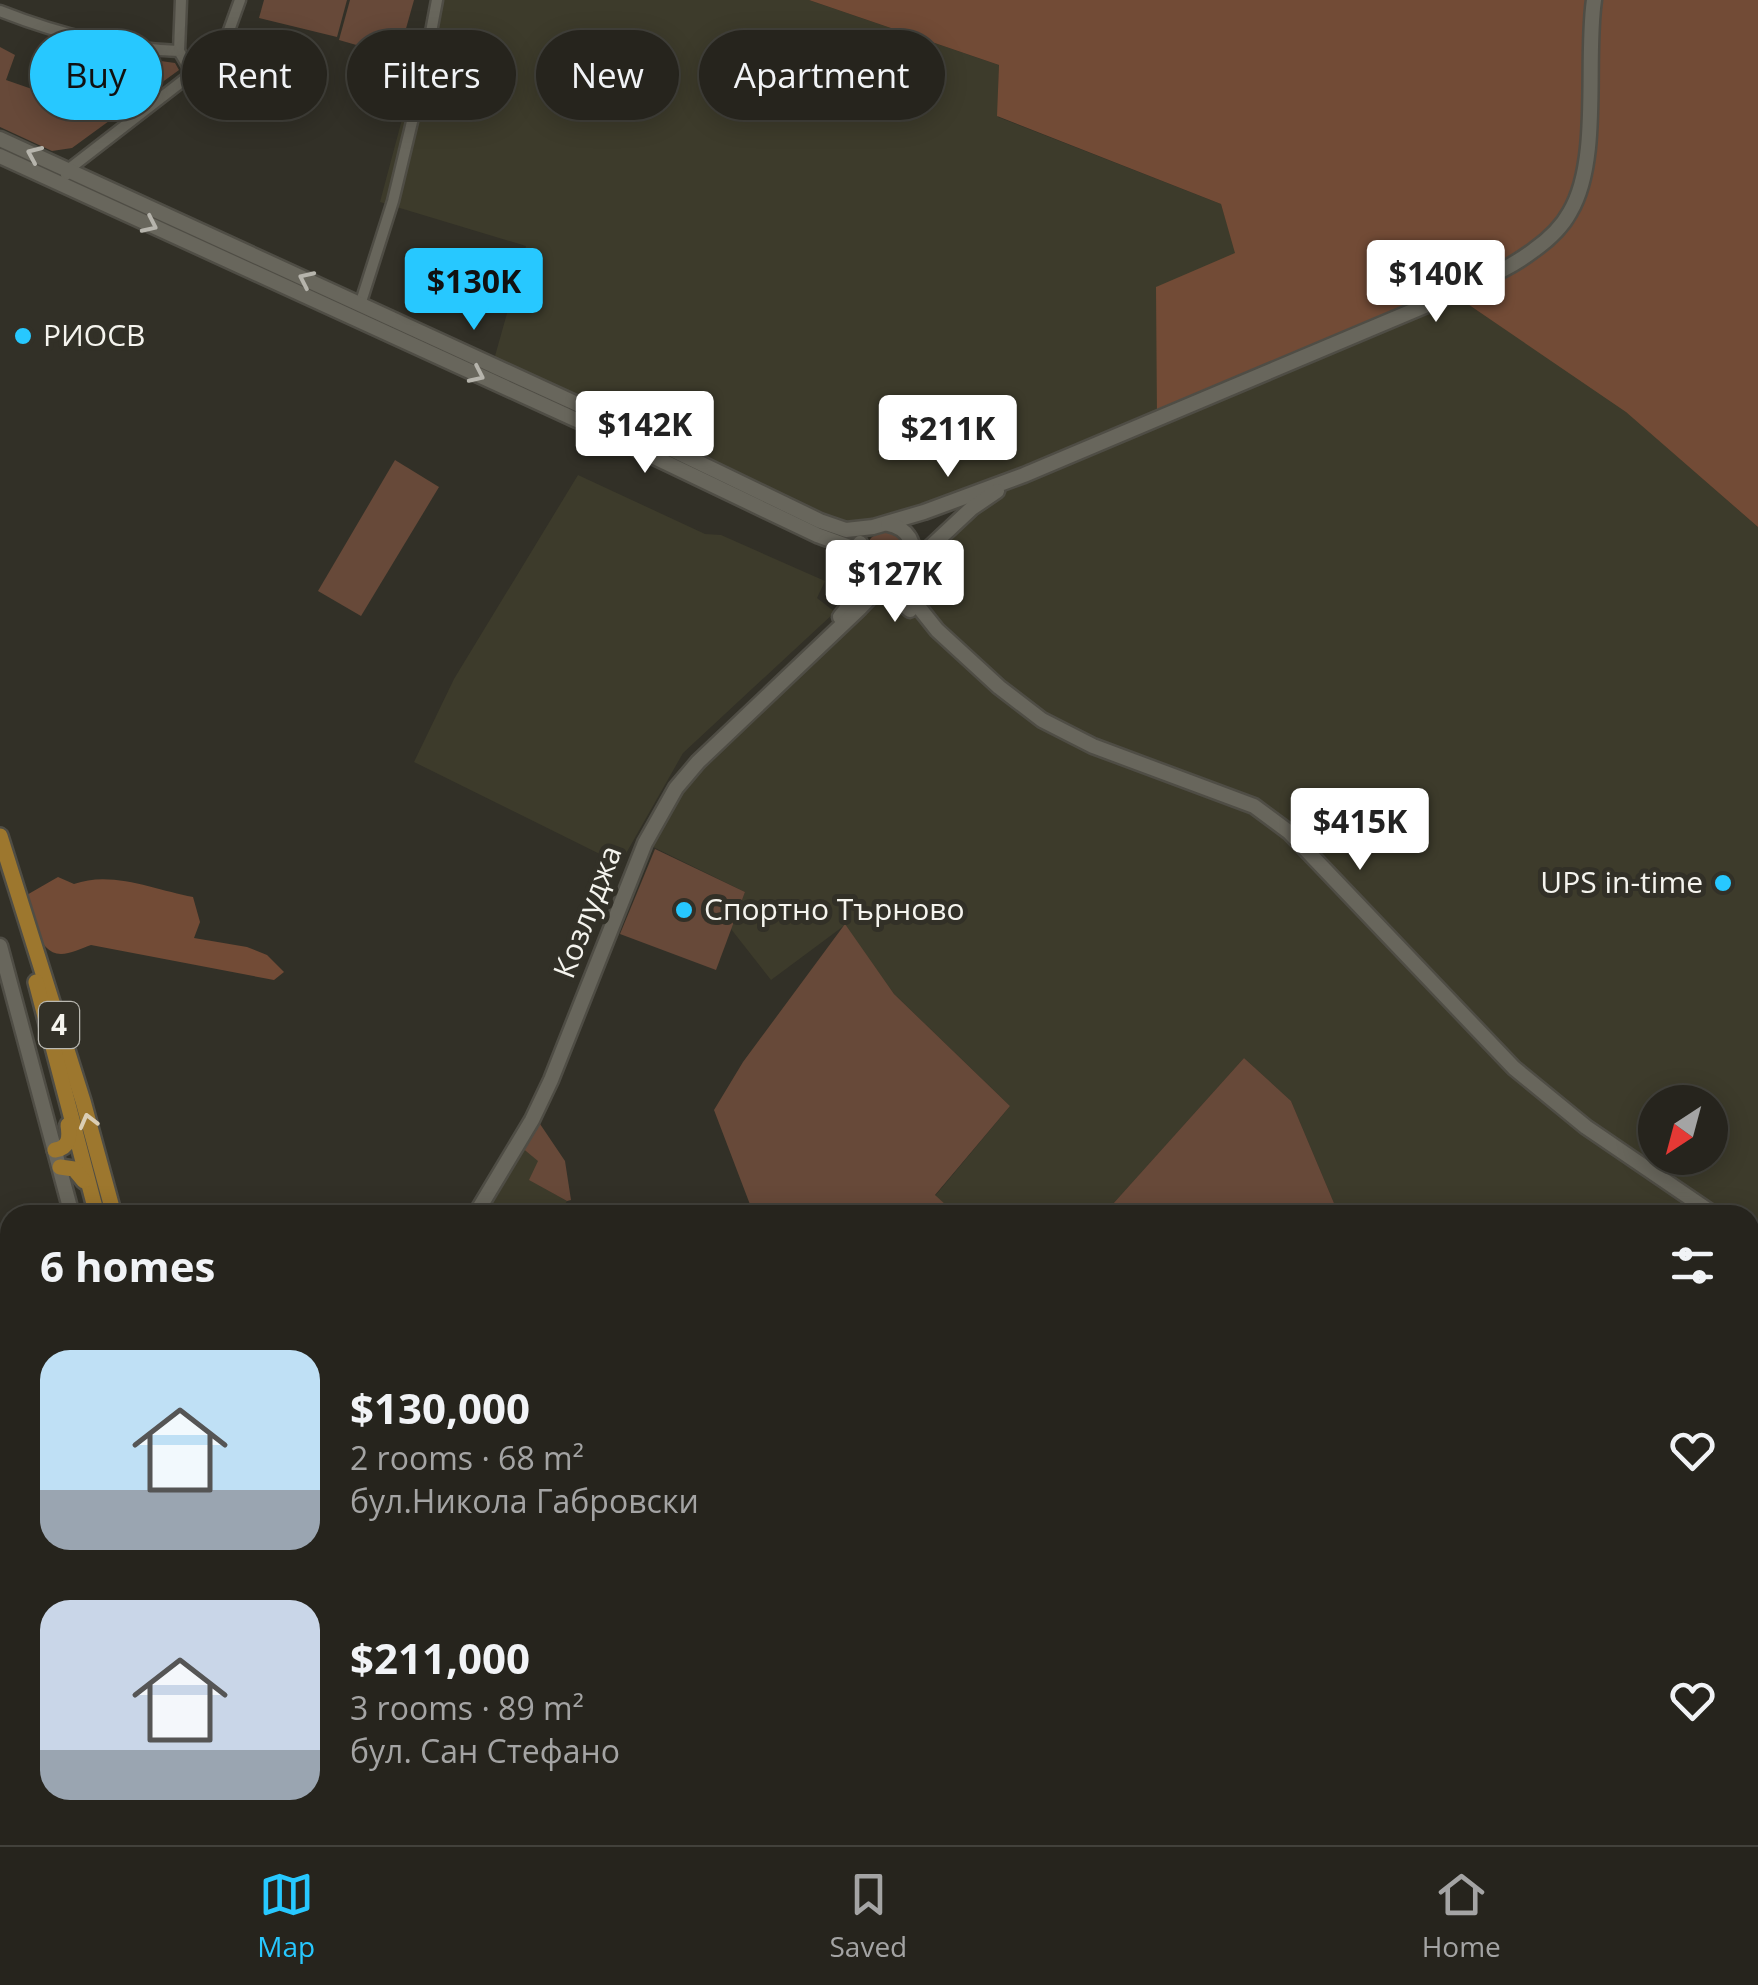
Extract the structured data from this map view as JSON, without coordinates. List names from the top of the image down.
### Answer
{
  "streets": {
    "main road": ["4"],
    "street": ["Козлуджа"]
  },
  "places": ["РИОСВ", "UPS in-time", "Спортно Търново"],
  "north": "bottom left",
  "page": {
    "chip": [
      "Buy",
      "Rent",
      "Filters",
      "New",
      "Apartment"
    ],
    "price": [
      "$140K",
      "$130K",
      "$142K",
      "$211K",
      "$127K",
      "$415K"
    ],
    "heading": "6 homes",
    "list": [
      {
        "name": "$130,000",
        "note": "2 rooms · 68 m² · бул.Никола Габровски"
      },
      {
        "name": "$211,000",
        "note": "3 rooms · 89 m² · бул. Сан Стефано"
      }
    ],
    "tabs": ["Map", "Saved", "Home"]
  }
}
